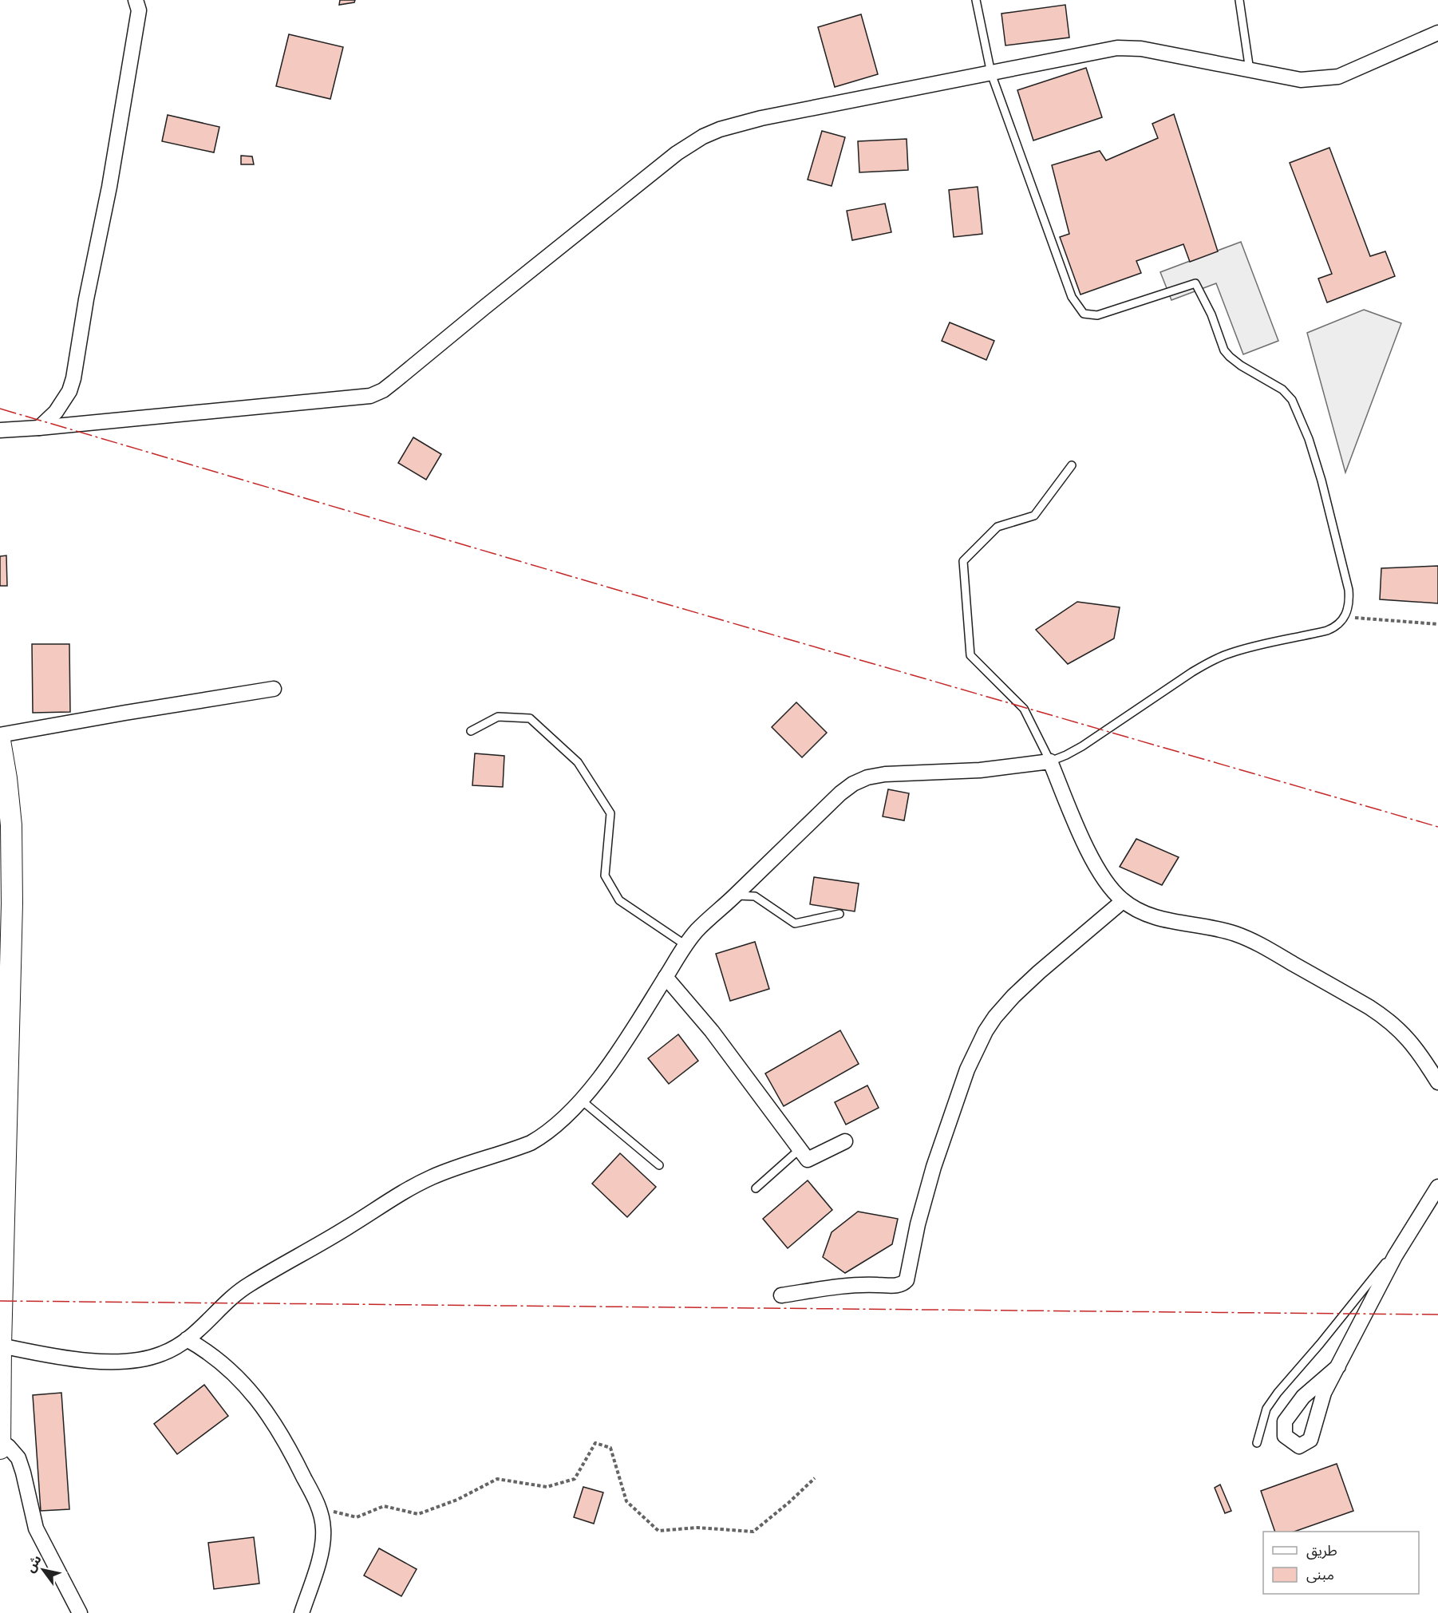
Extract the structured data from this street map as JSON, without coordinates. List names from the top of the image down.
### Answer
{
  "legend": ["طريق", "مبنى"],
  "north": "top left"
}
